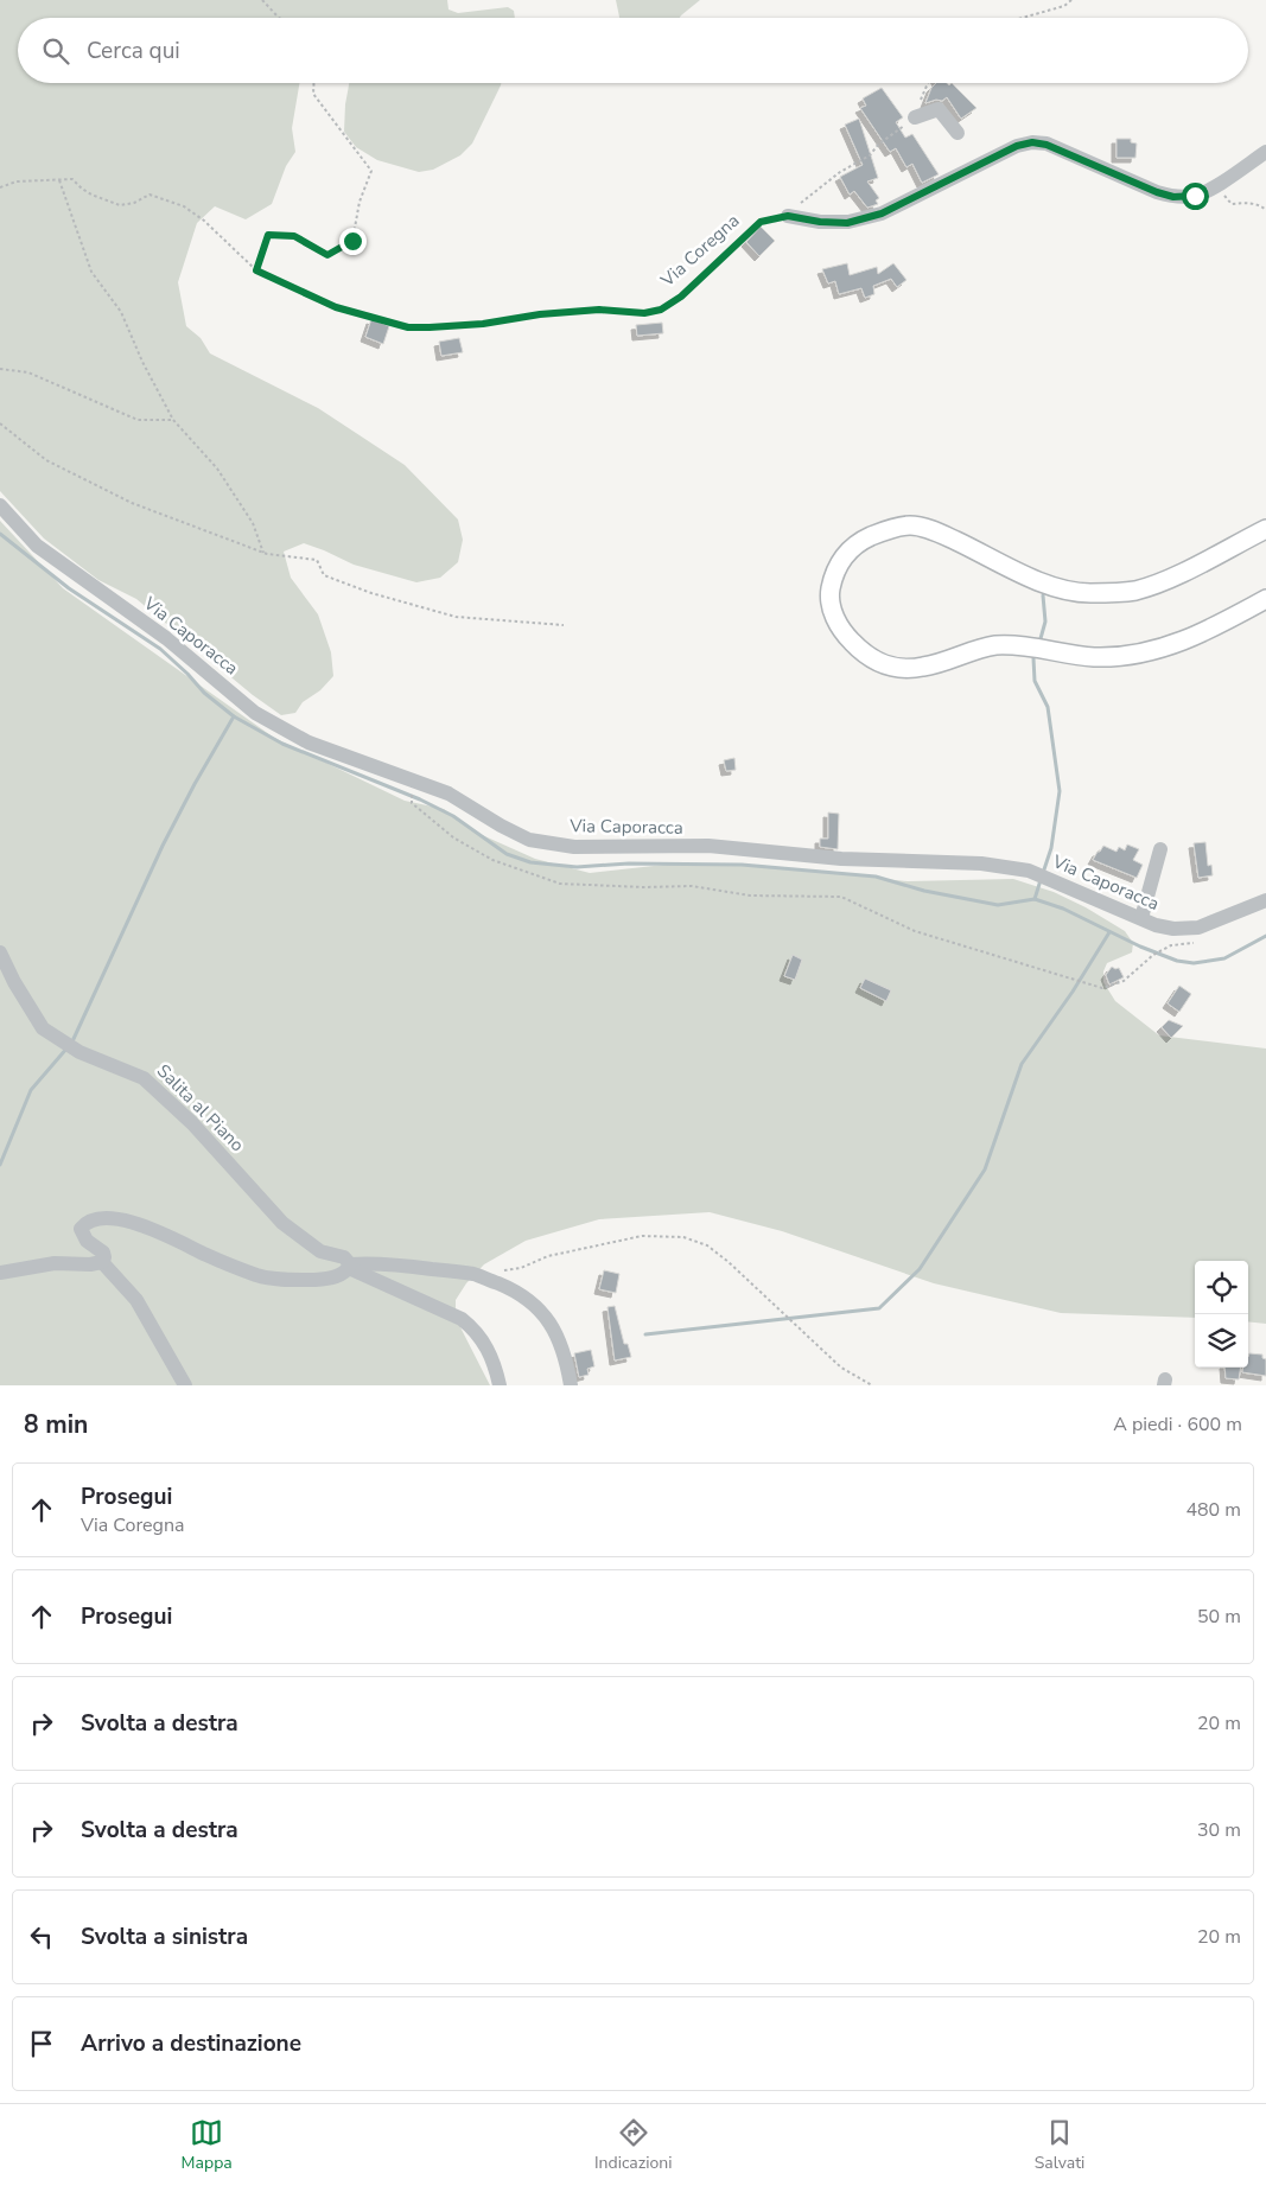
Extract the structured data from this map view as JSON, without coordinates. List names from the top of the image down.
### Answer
{
  "streets": {
    "street": ["Via Caporacca", "Salita al Piano"],
    "path": ["Via Coregna"]
  },
  "page": {
    "search": "Cerca qui",
    "heading": ["8 min", "A piedi · 600 m"],
    "list": [
      ["Prosegui", "Via Coregna", "480 m"],
      ["Prosegui", "50 m"],
      ["Svolta a destra", "20 m"],
      ["Svolta a destra", "30 m"],
      ["Svolta a sinistra", "20 m"],
      "Arrivo a destinazione"
    ],
    "nav": ["Mappa", "Indicazioni", "Salvati"]
  }
}
